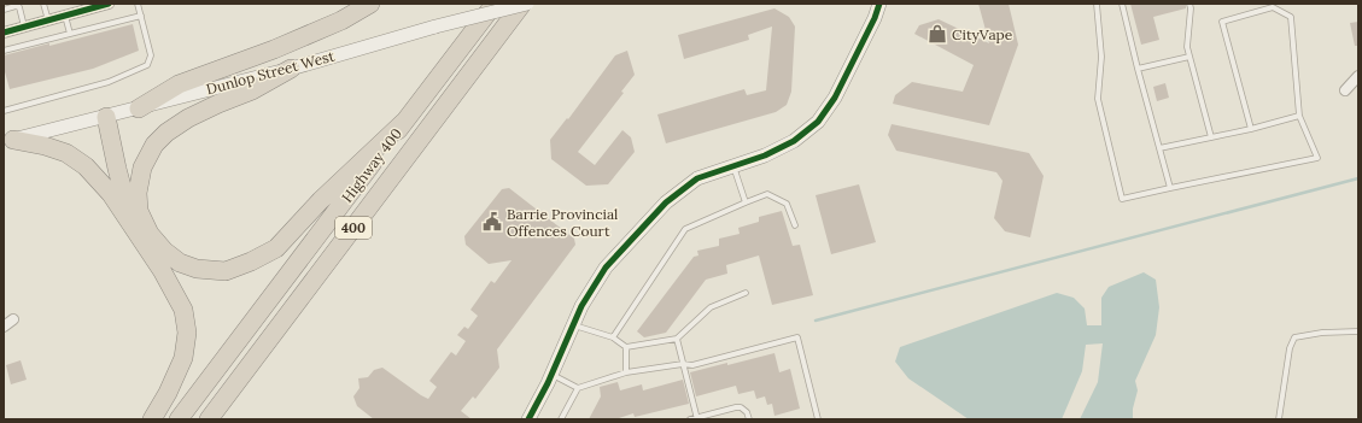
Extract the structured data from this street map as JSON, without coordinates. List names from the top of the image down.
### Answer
{
  "streets": {
    "highway": ["Highway 400", "400"],
    "street": ["Dunlop Street West"]
  },
  "places": {
    "shop": ["CityVape"],
    "public building": ["Barrie Provincial Offences Court"]
  }
}
